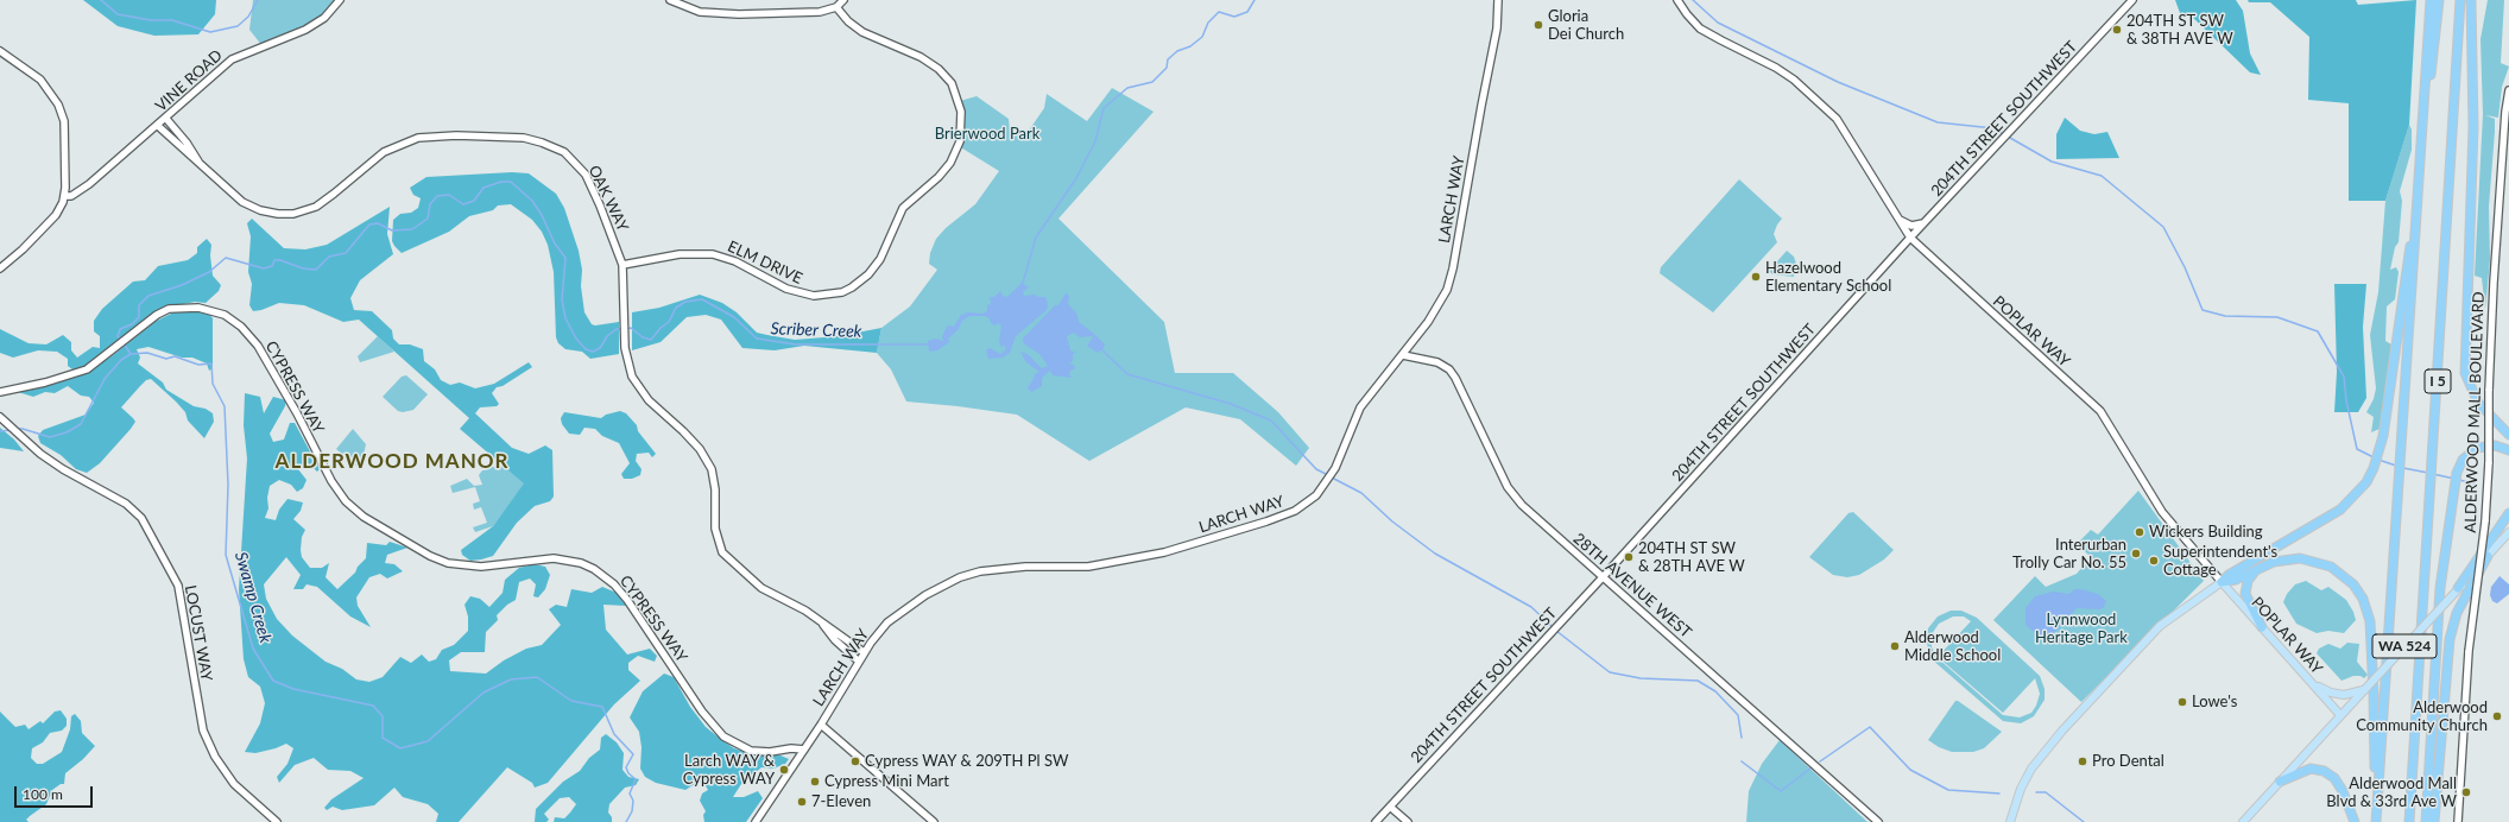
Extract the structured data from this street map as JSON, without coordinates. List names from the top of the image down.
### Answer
{
  "streets": {
    "highway": ["I 5"],
    "main road": ["POPLAR WAY", "WA 524"],
    "street": [
      "VINE ROAD",
      "204TH STREET SOUTHWEST",
      "OAK WAY",
      "LARCH WAY",
      "ELM DRIVE",
      "CYPRESS WAY",
      "ALDERWOOD MALL BOULEVARD",
      "28TH AVENUE WEST",
      "LOCUST WAY"
    ]
  },
  "crossings": [
    ["VINE ROAD", "OAK WAY"],
    ["204TH STREET SOUTHWEST", "POPLAR WAY"],
    ["204TH STREET SOUTHWEST", "28TH AVENUE WEST"],
    ["OAK WAY", "LARCH WAY"],
    ["OAK WAY", "ELM DRIVE"],
    ["LARCH WAY", "CYPRESS WAY"],
    ["LARCH WAY", "28TH AVENUE WEST"],
    ["POPLAR WAY", "WA 524"]
  ],
  "districts": ["ALDERWOOD MANOR"],
  "water": ["Scriber Creek", "Swamp Creek"],
  "parks": ["Brierwood Park", "Lynnwood Heritage Park"],
  "places": [
    "Gloria Dei Church",
    "204TH ST SW & 38TH AVE W",
    "Hazelwood Elementary School",
    "Wickers Building",
    "Interurban Trolly Car No. 55",
    "204TH ST SW & 28TH AVE W",
    "Superintendent's Cottage",
    "Alderwood Middle School",
    "Lowe's",
    "Alderwood Community Church",
    "Cypress WAY & 209TH Pl SW",
    "Pro Dental",
    "Larch WAY & Cypress WAY",
    "Cypress Mini Mart",
    "Alderwood Mall Blvd & 33rd Ave W",
    "7-Eleven"
  ],
  "scale_bar": "100 m"
}
